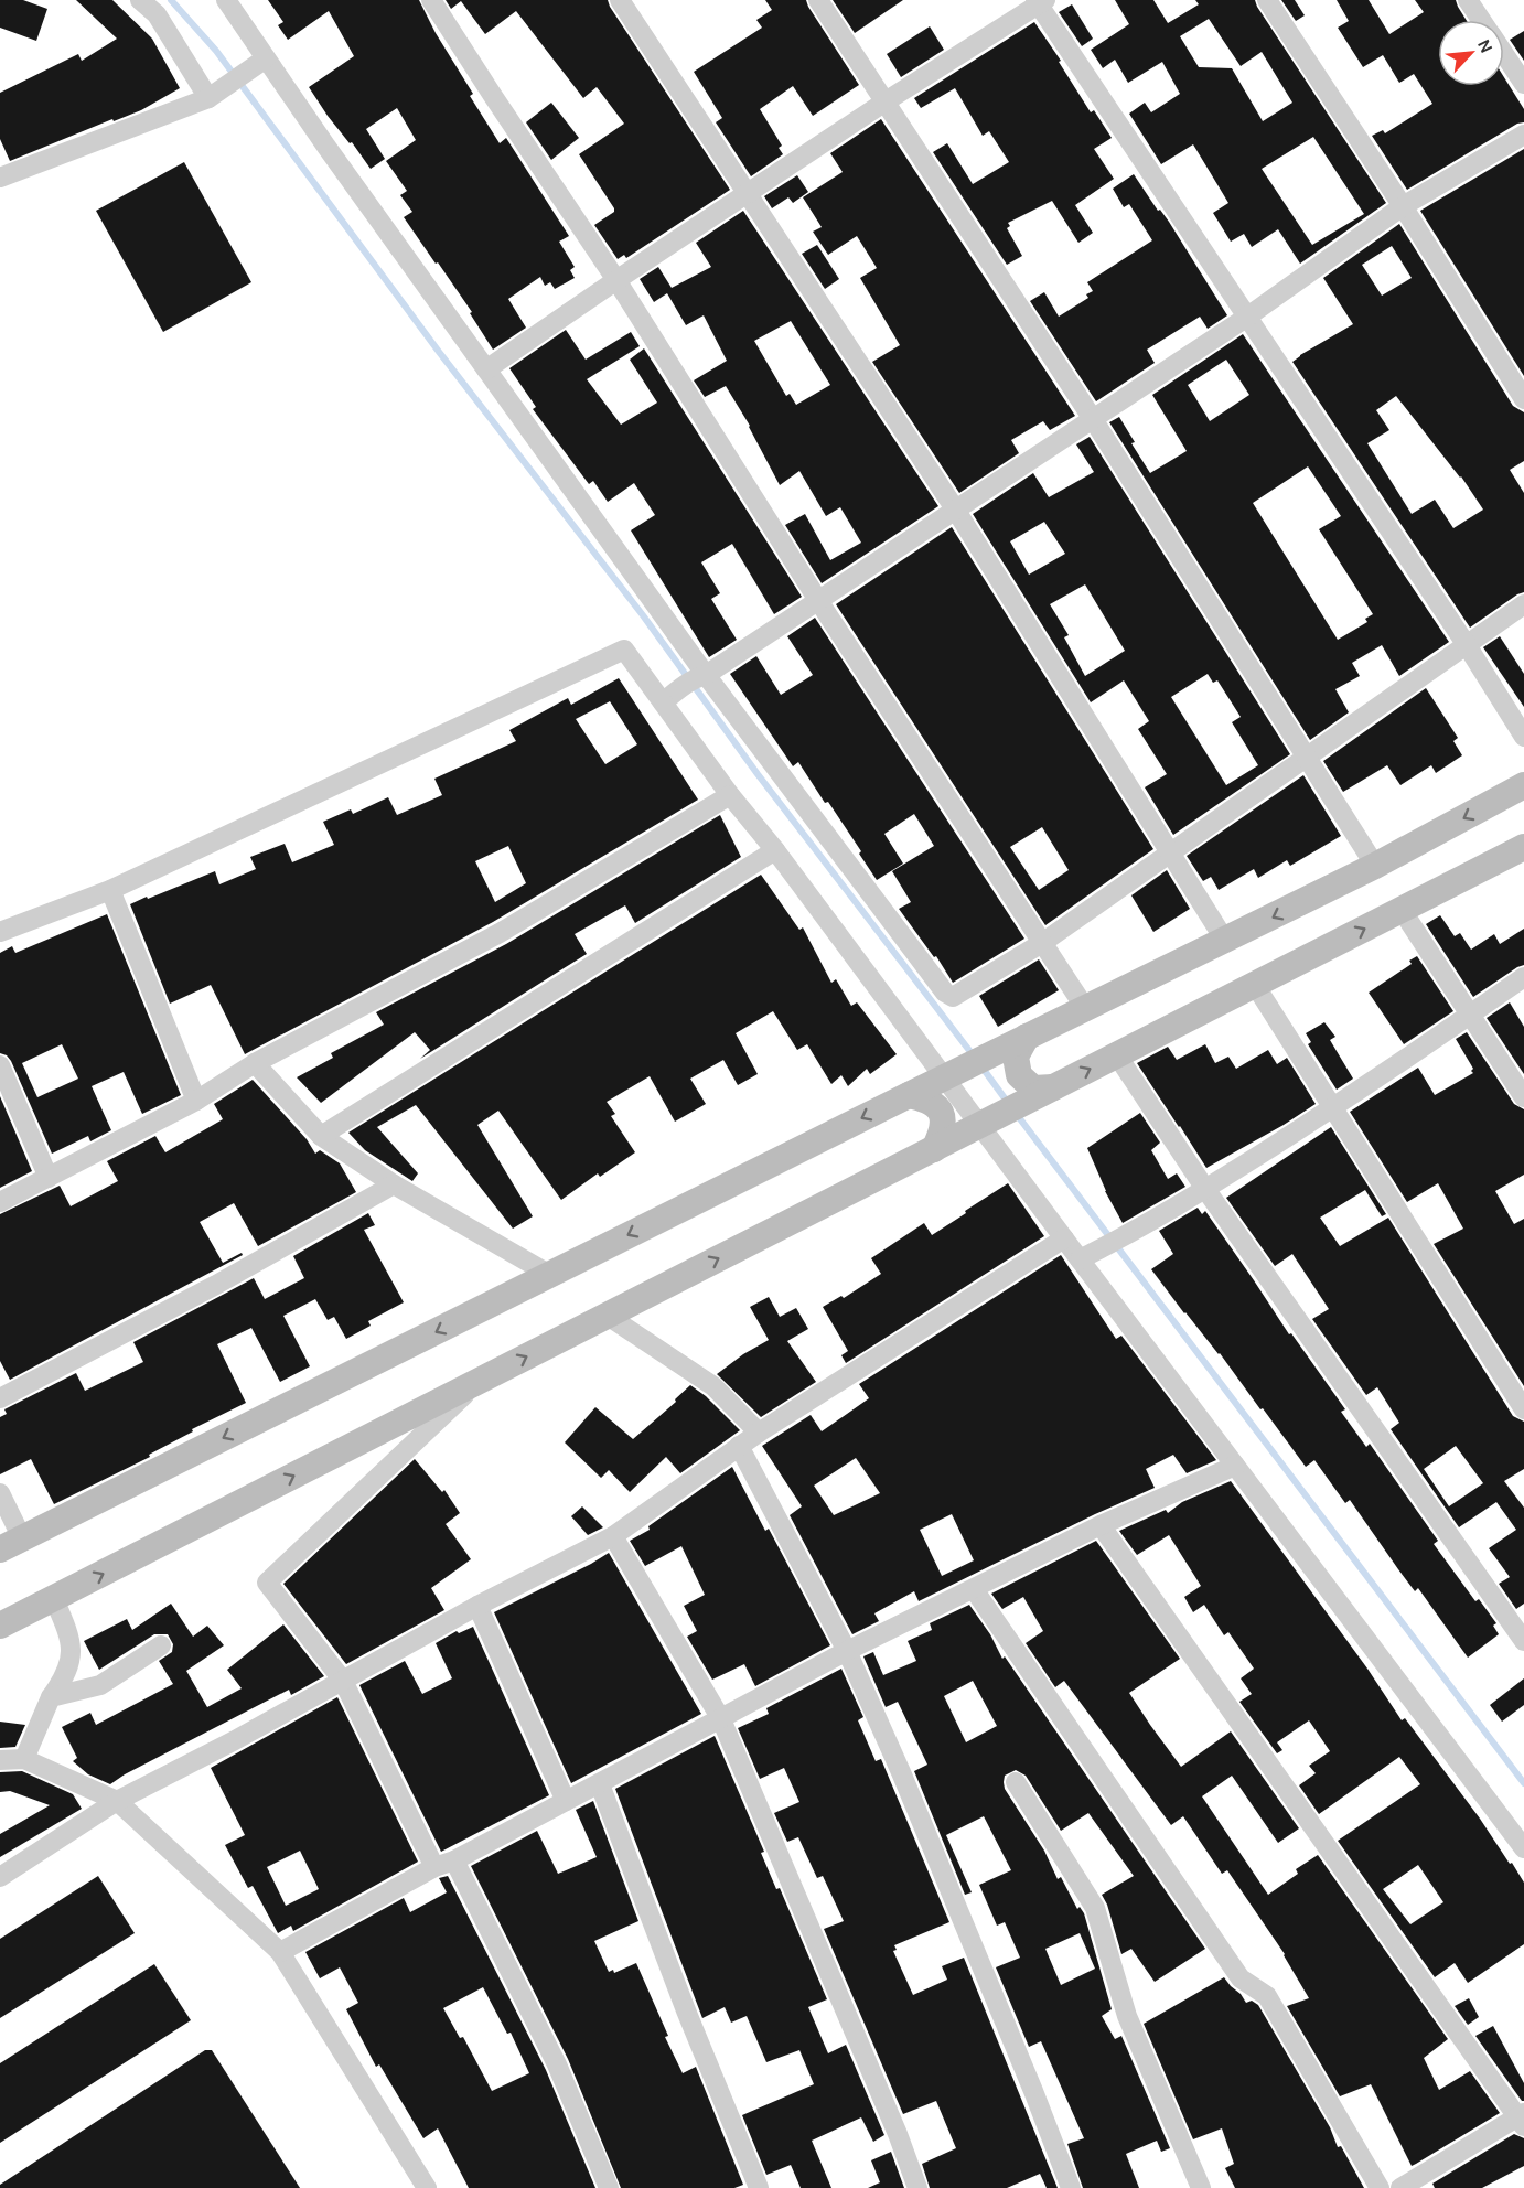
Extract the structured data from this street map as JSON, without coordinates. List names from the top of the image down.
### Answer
{
  "north": "top right"
}
